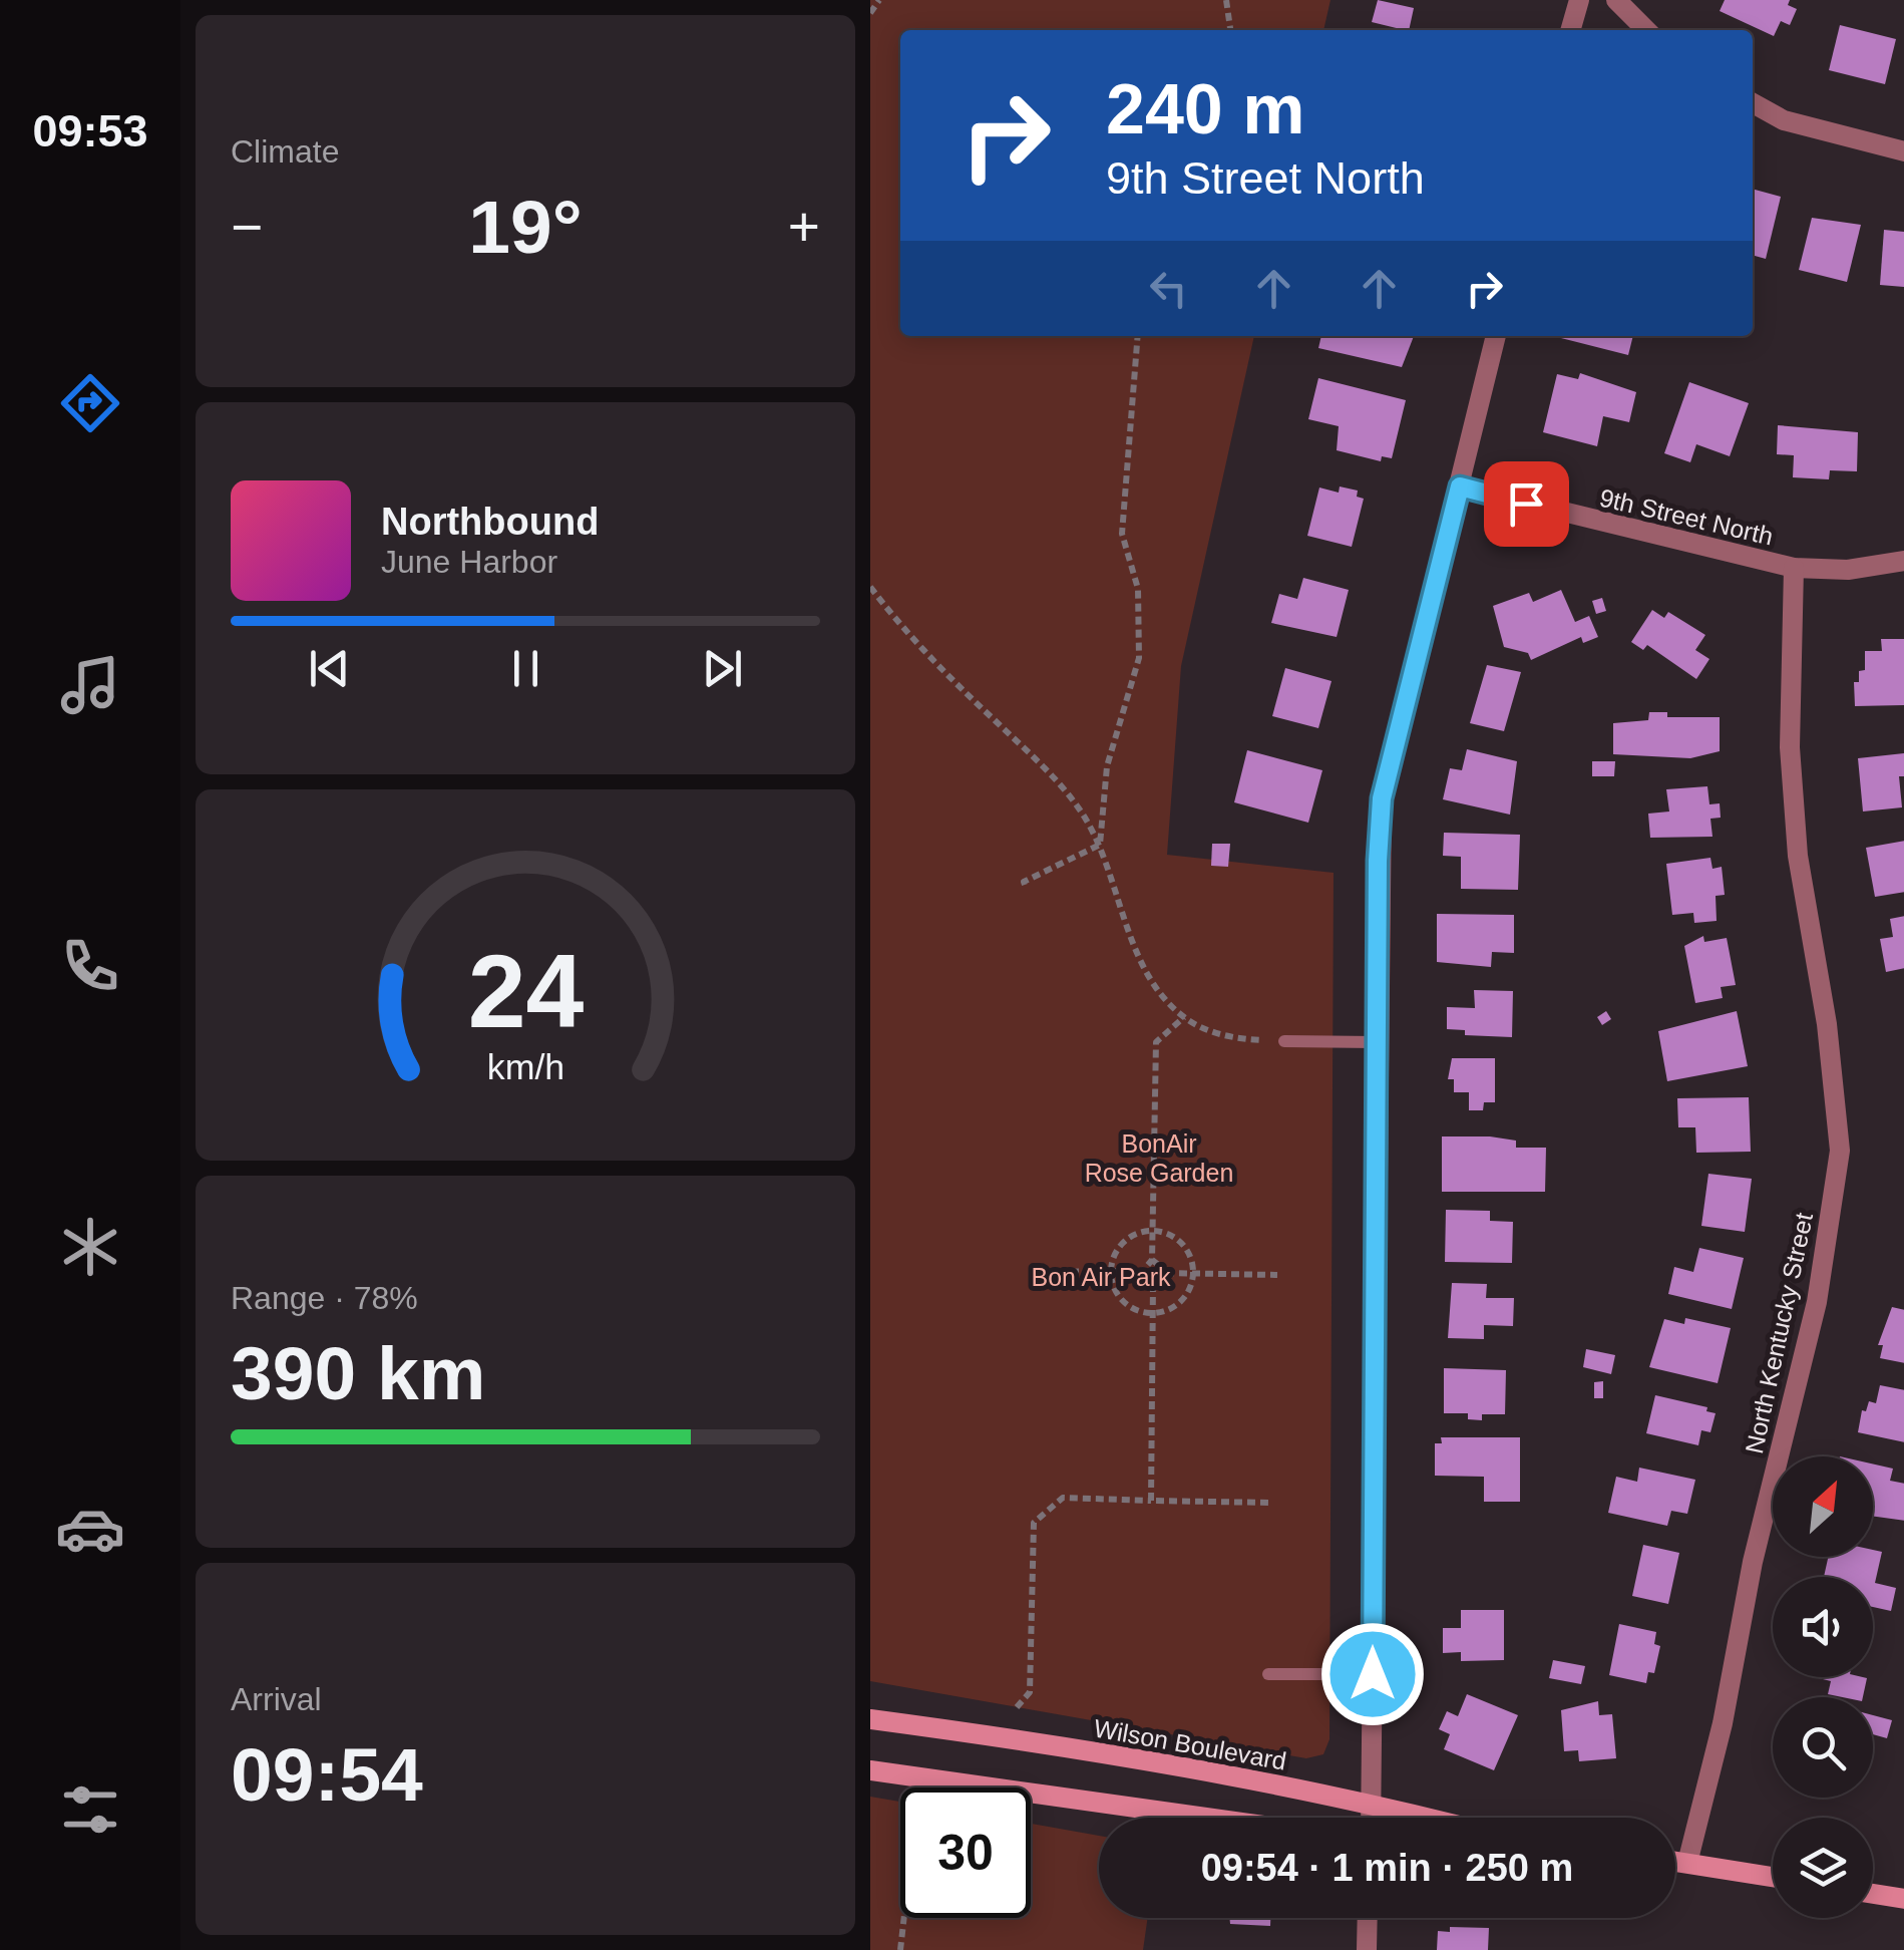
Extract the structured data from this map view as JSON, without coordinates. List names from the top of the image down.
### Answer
{
  "streets": {
    "main road": ["Wilson Boulevard"],
    "street": ["9th Street North", "North Kentucky Street"]
  },
  "crossings": [
    ["9th Street North", "North Kentucky Street"]
  ],
  "parks": ["BonAir Rose Garden", "Bon Air Park"],
  "north": "top right",
  "page": {
    "tabs": "09:53",
    "tile": [
      "Climate",
      ["Range · 78%", "390 km"],
      ["Arrival", "09:54"]
    ],
    "turn": ["240 m", "9th Street North"],
    "heat": ["−", "19°", "+"],
    "song": ["Northbound", "June Harbor"],
    "limit": "30",
    "trip": "09:54 · 1 min · 250 m",
    "gauge": ["24", "km/h"]
  }
}
